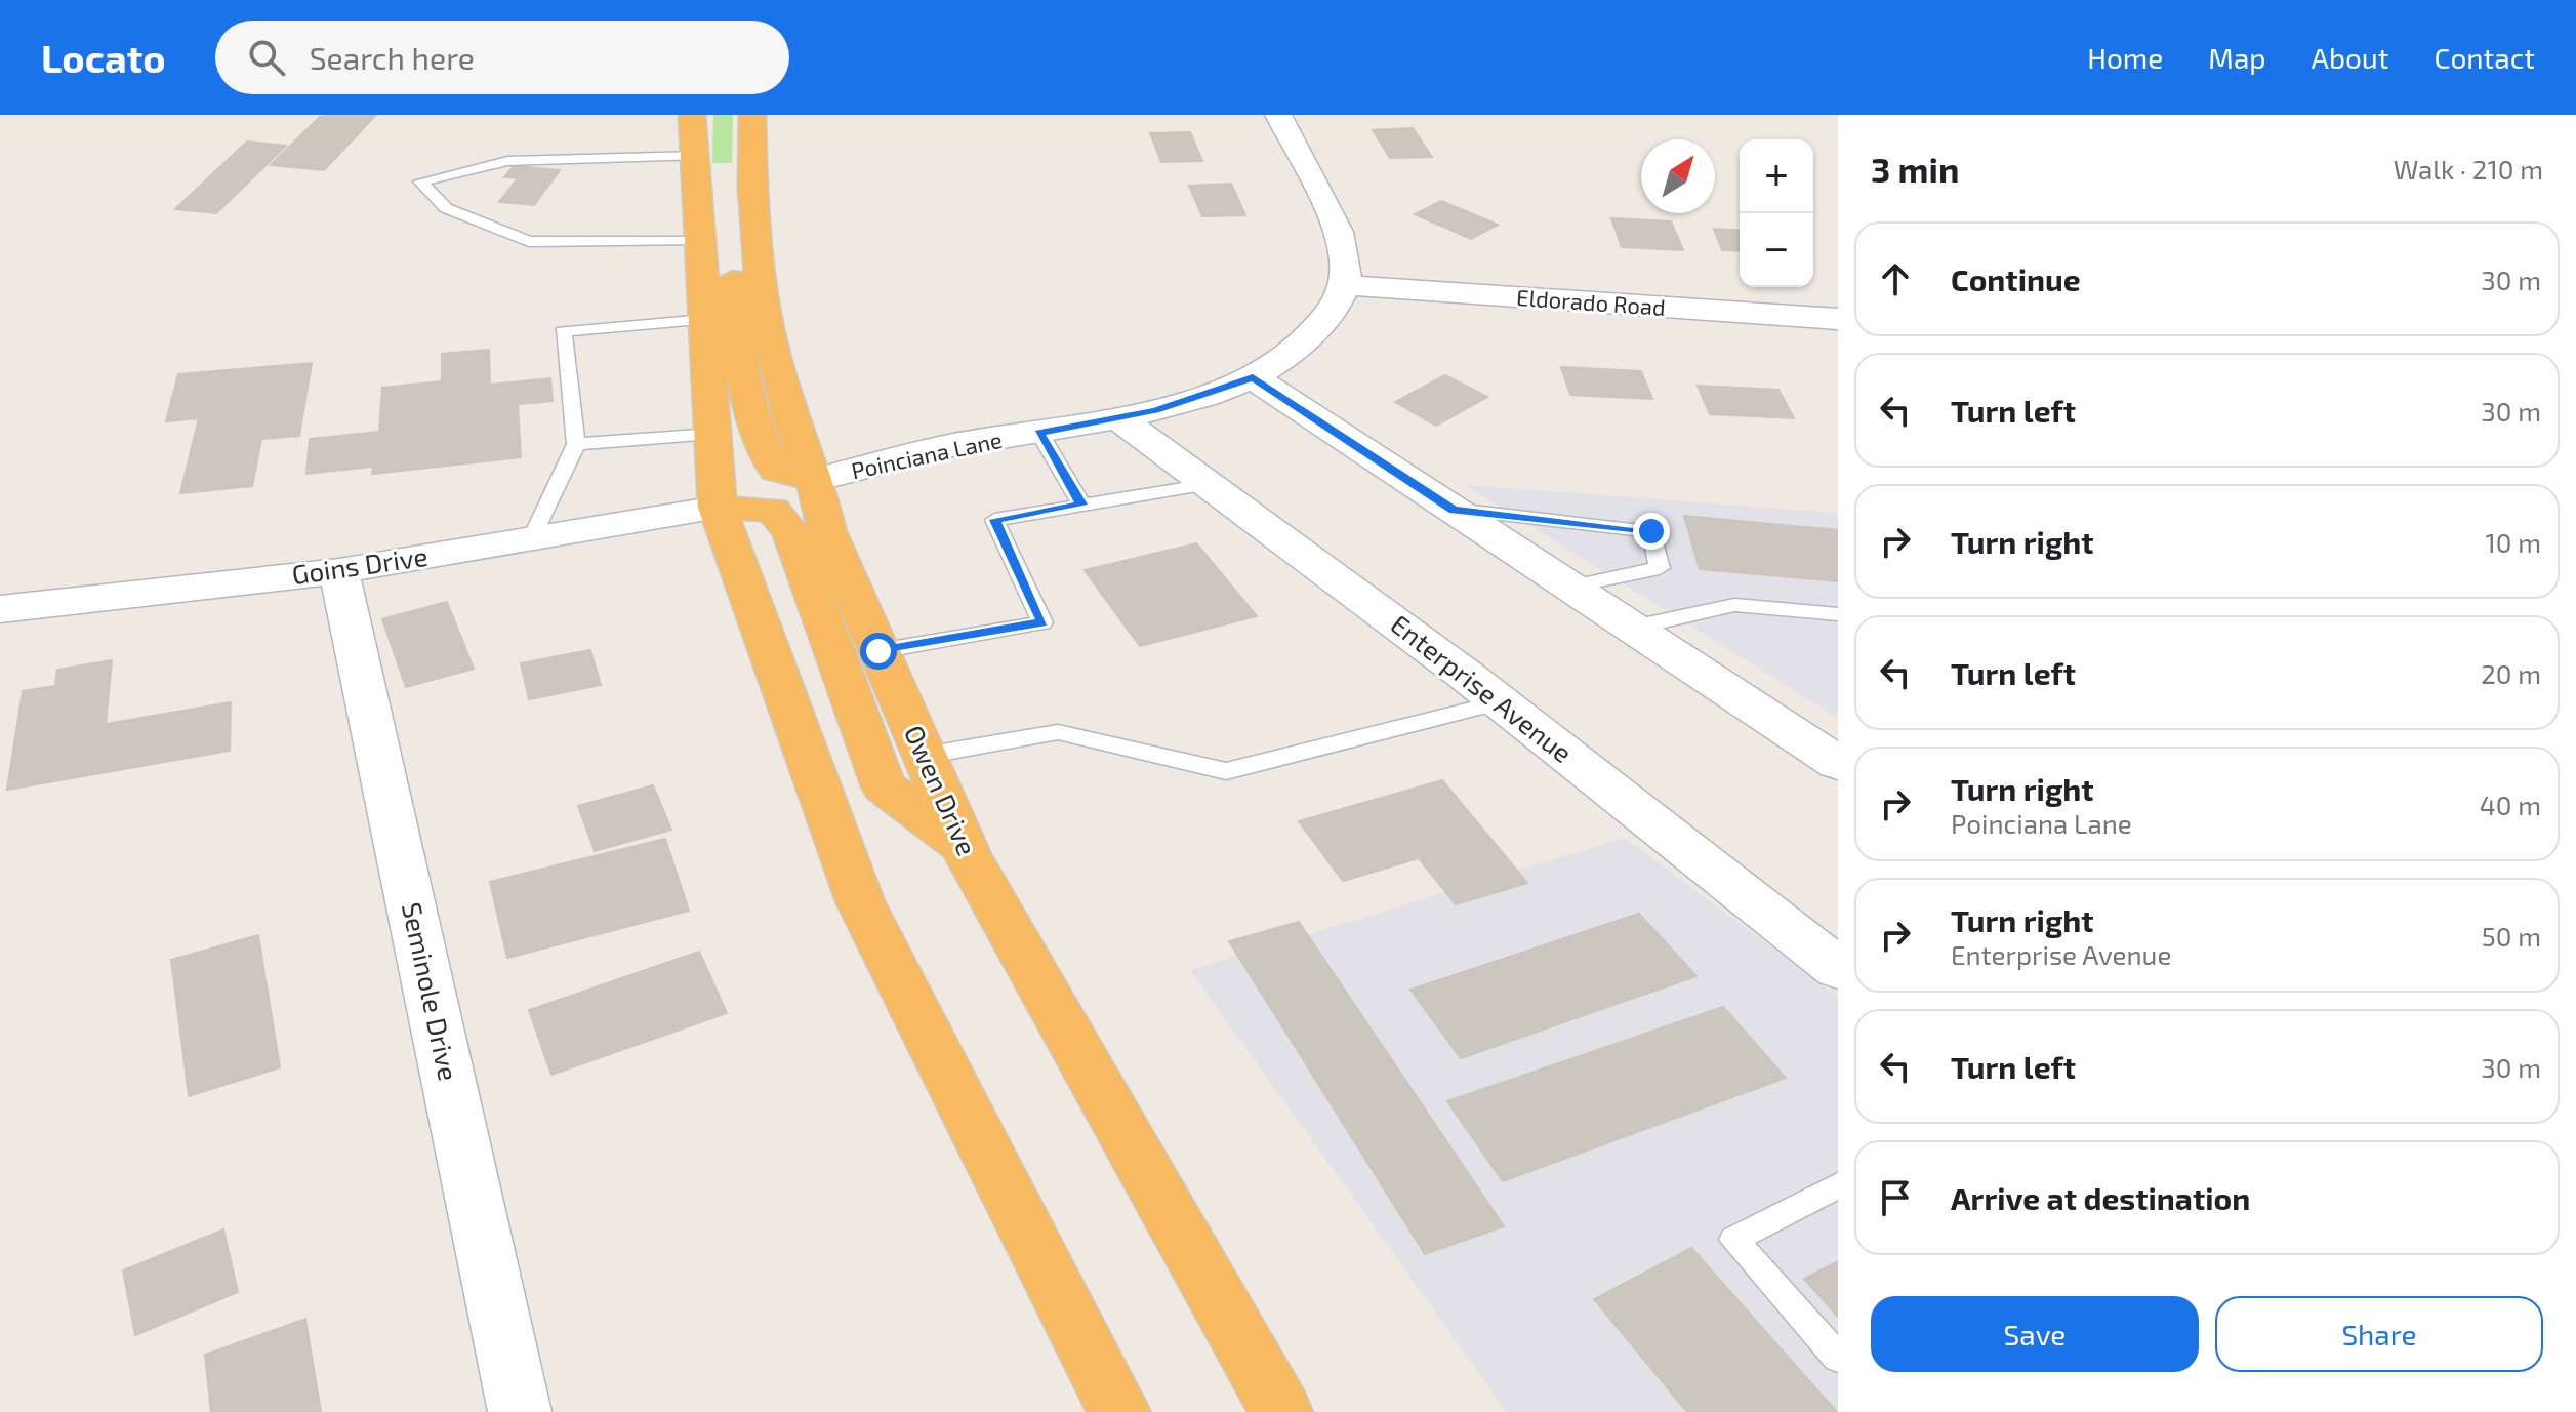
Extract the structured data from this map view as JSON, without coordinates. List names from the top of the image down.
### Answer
{
  "streets": {
    "highway": ["Owen Drive"],
    "street": [
      "Eldorado Road",
      "Poinciana Lane",
      "Goins Drive",
      "Enterprise Avenue",
      "Seminole Drive"
    ]
  },
  "crossings": [
    ["Eldorado Road", "Poinciana Lane"],
    ["Poinciana Lane", "Enterprise Avenue"],
    ["Poinciana Lane", "Owen Drive"],
    ["Goins Drive", "Seminole Drive"]
  ],
  "north": "top right",
  "page": {
    "header": "Locato",
    "search": "Search here",
    "nav": [
      "Home",
      "Map",
      "About",
      "Contact"
    ],
    "heading": ["3 min", "Walk · 210 m"],
    "map_buttons": ["+", "−"],
    "list": [
      ["Continue", "30 m"],
      ["Turn left", "30 m"],
      ["Turn right", "10 m"],
      ["Turn left", "20 m"],
      ["Turn right", "Poinciana Lane", "40 m"],
      ["Turn right", "Enterprise Avenue", "50 m"],
      ["Turn left", "30 m"],
      "Arrive at destination"
    ],
    "buttons": ["Save", "Share"]
  }
}
